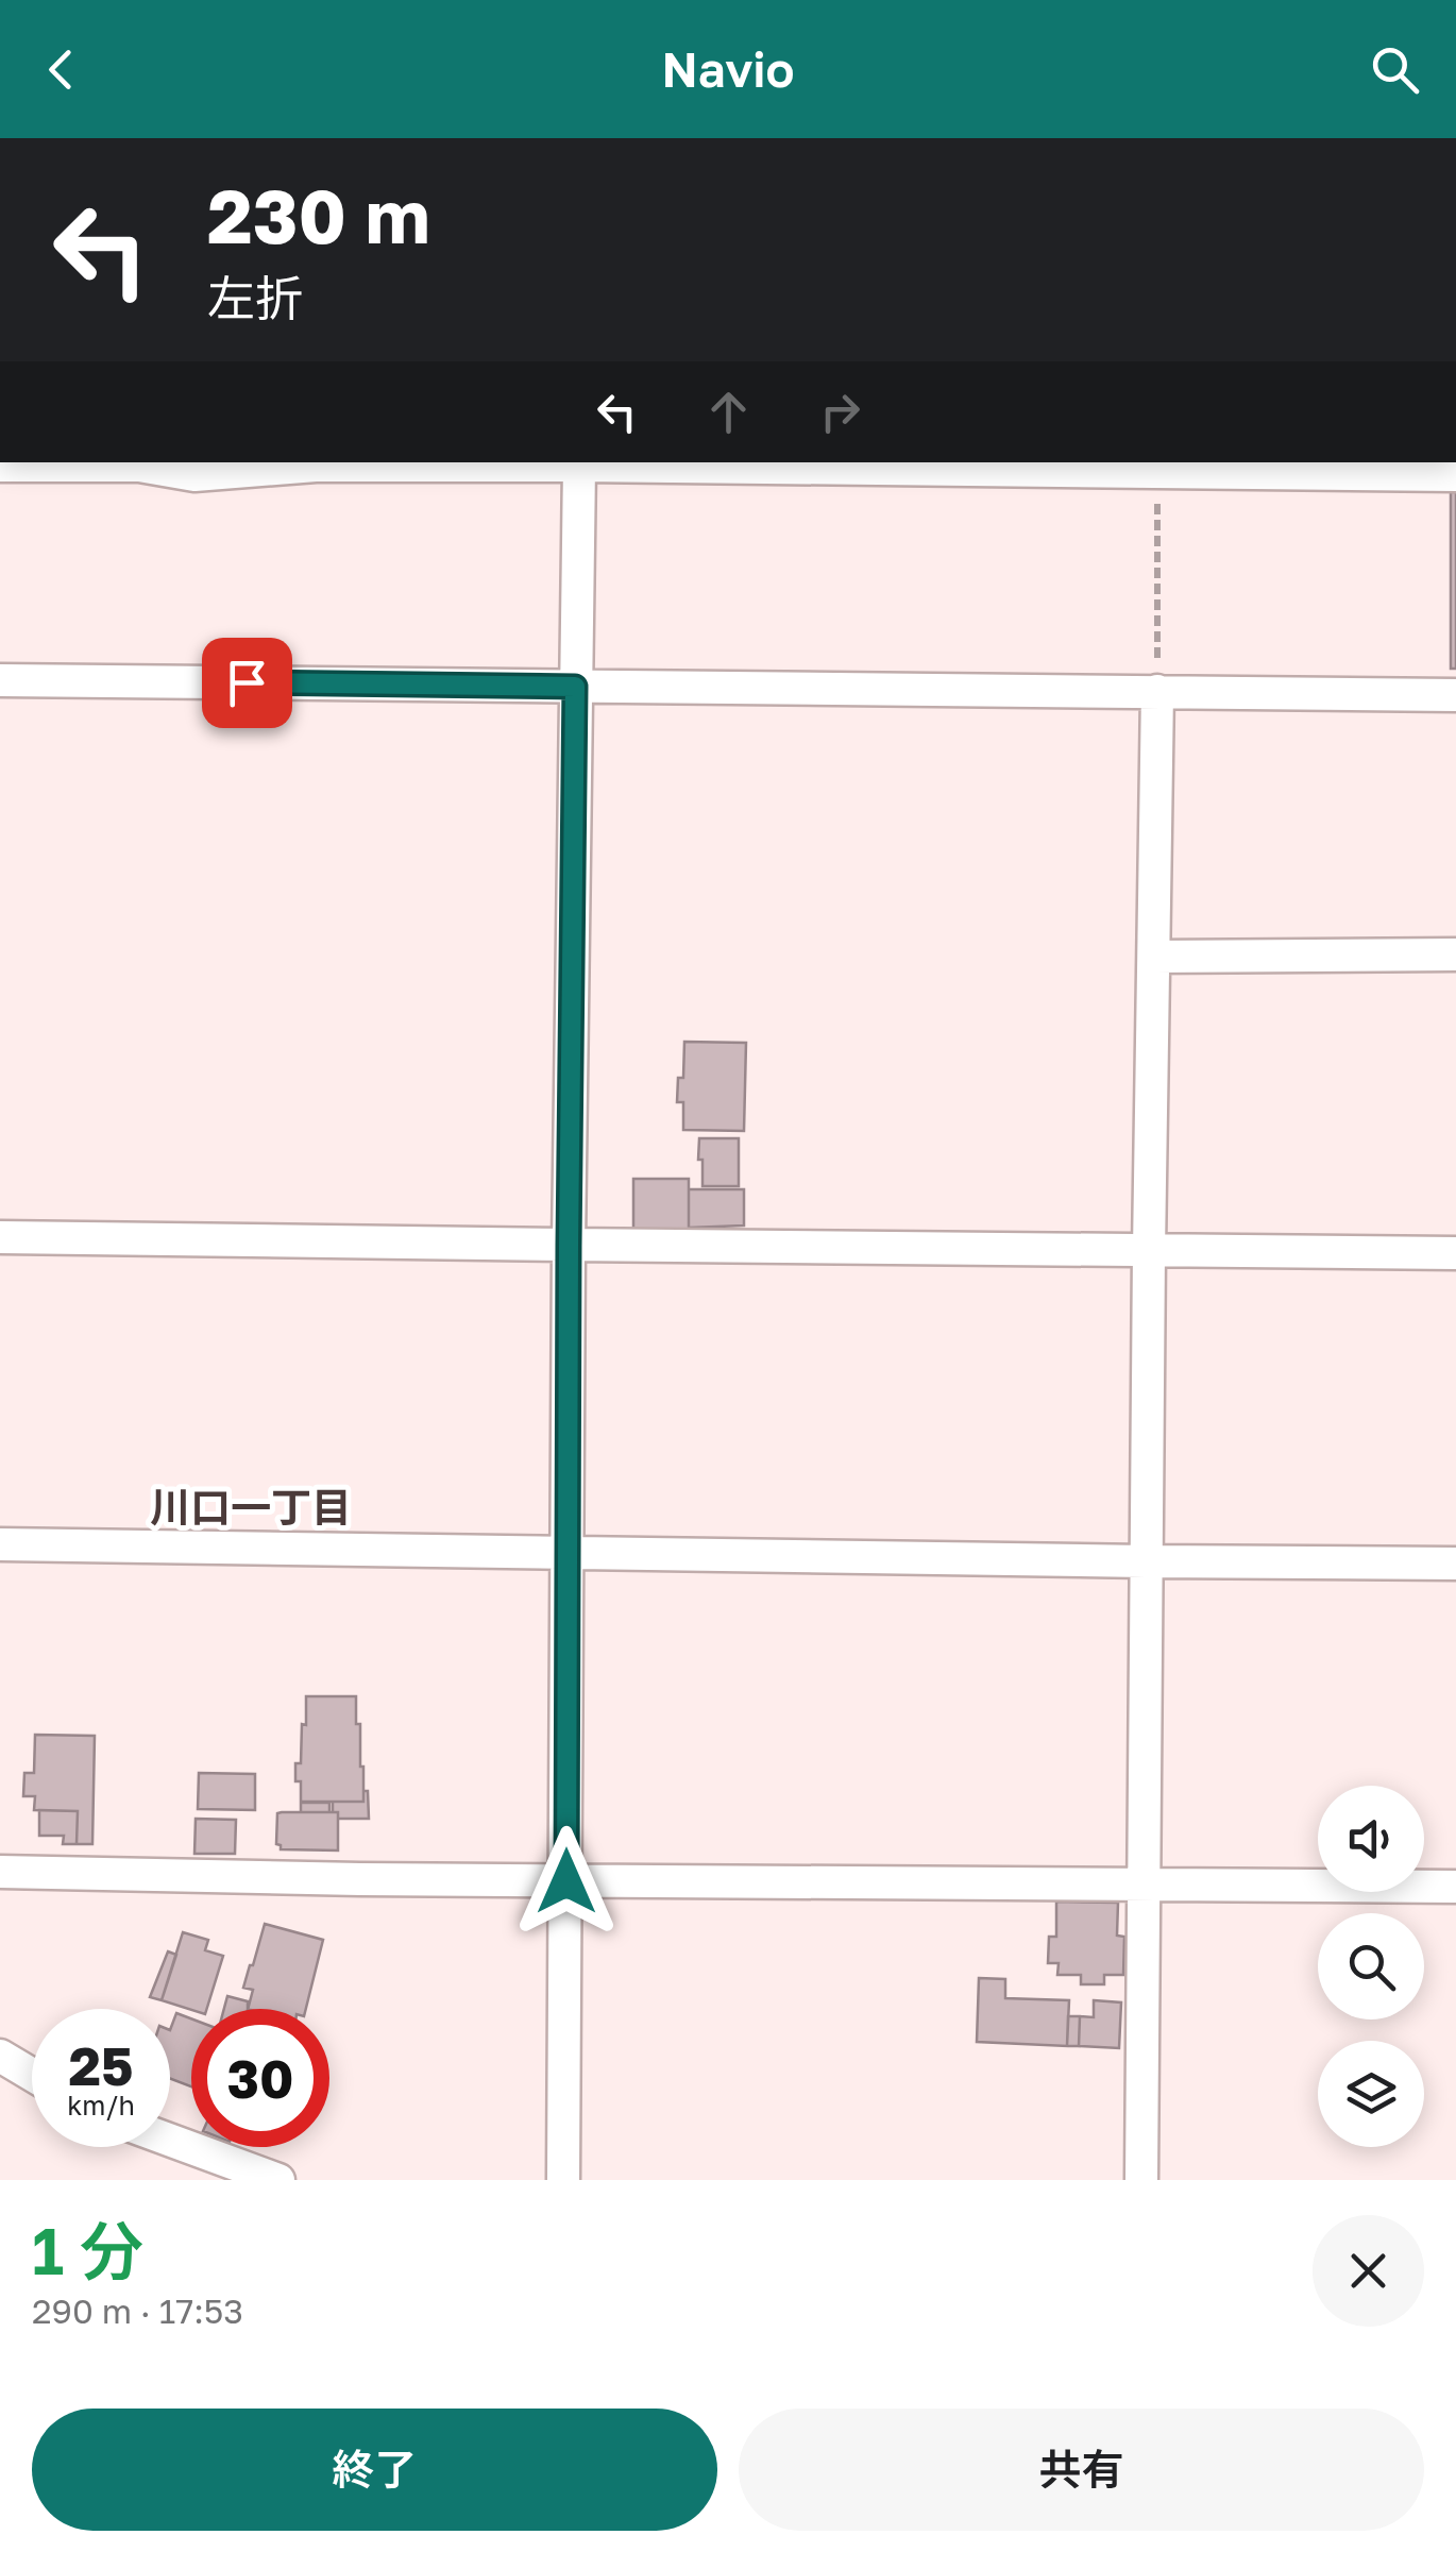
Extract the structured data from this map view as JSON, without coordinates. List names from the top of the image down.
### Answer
{
  "districts": ["川口一丁目"],
  "page": {
    "header": "Navio",
    "turn": ["230 m", "左折"],
    "speed": "25 km/h",
    "limit": "30",
    "heading": ["1 分", "290 m · 17:53"],
    "buttons": ["終了", "共有"]
  }
}
